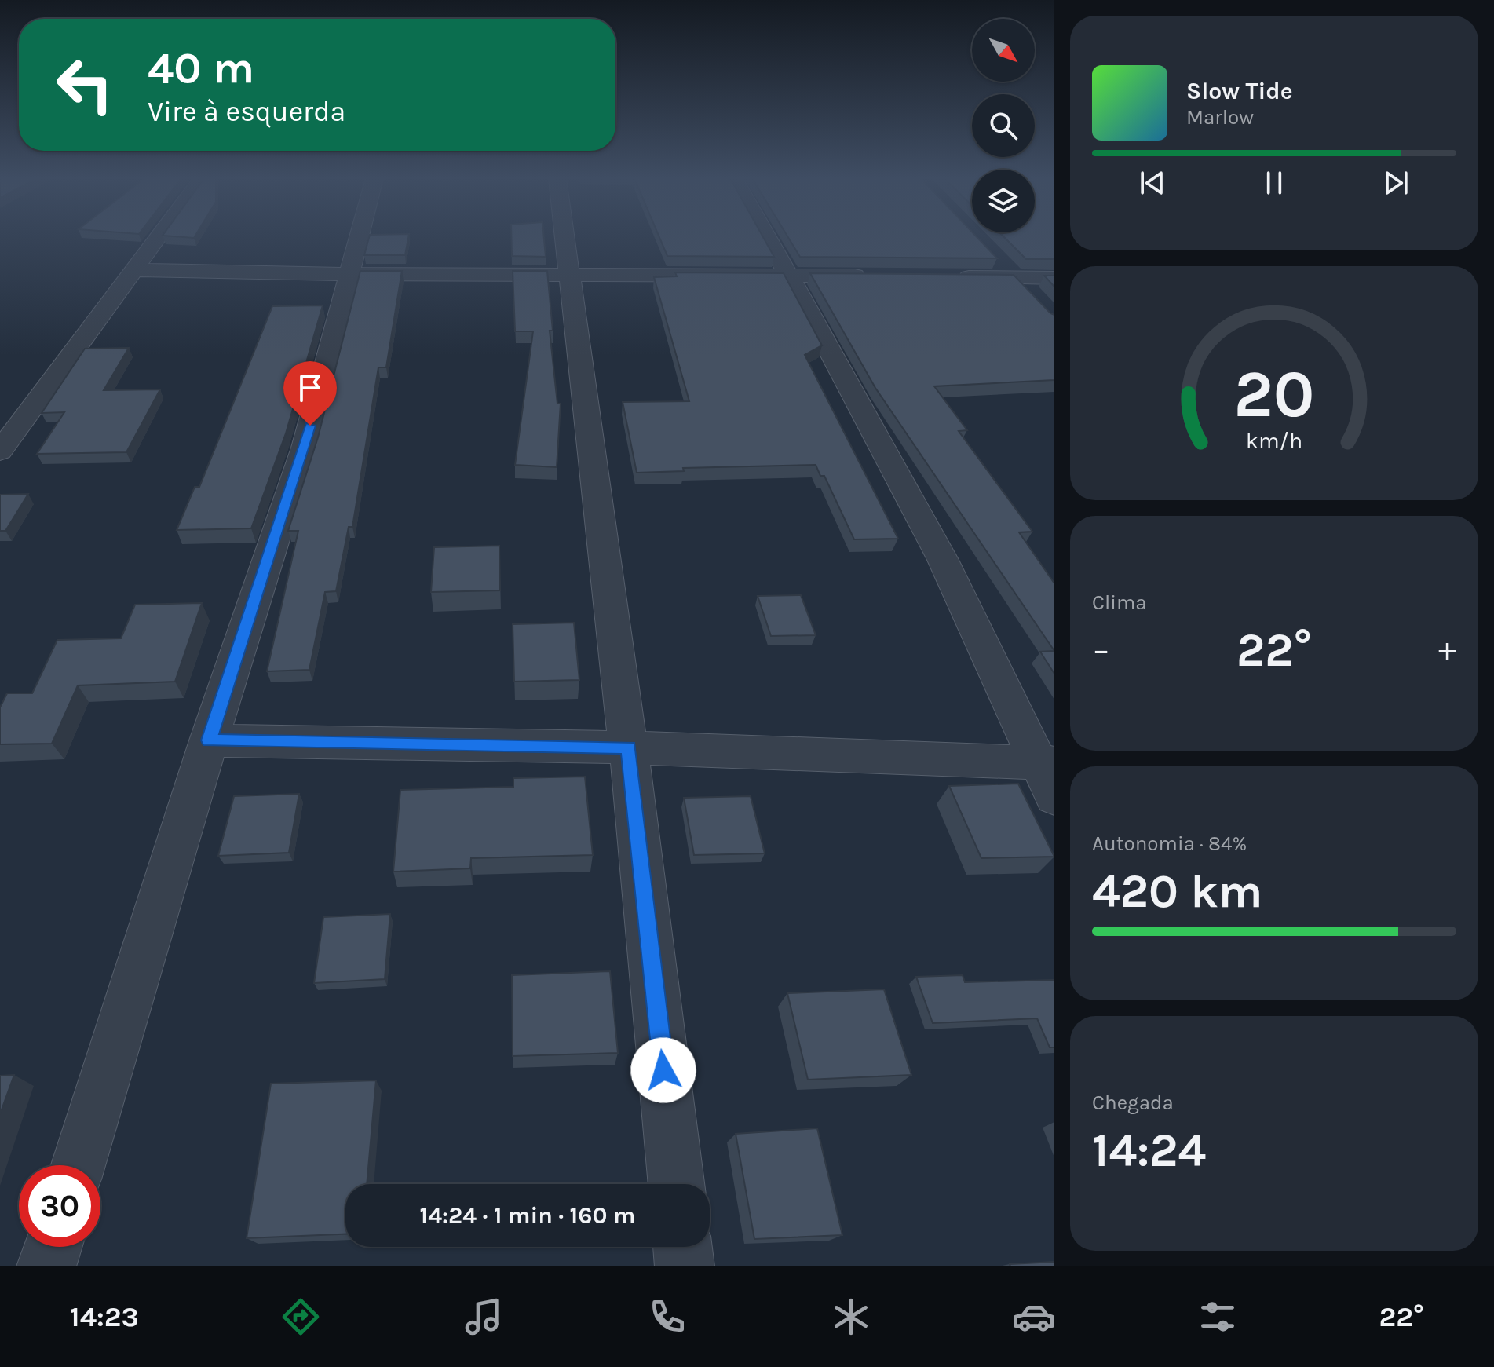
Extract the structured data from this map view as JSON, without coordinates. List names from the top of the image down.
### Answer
{
  "north": "bottom right",
  "page": {
    "turn": ["40 m", "Vire à esquerda"],
    "song": ["Slow Tide", "Marlow"],
    "tile": [
      "Clima",
      ["Autonomia · 84%", "420 km"],
      ["Chegada", "14:24"]
    ],
    "heat": ["−", "22°", "+"],
    "limit": "30",
    "trip": "14:24 · 1 min · 160 m",
    "tabs": ["14:23", "22°"],
    "gauge": ["20", "km/h"]
  }
}
